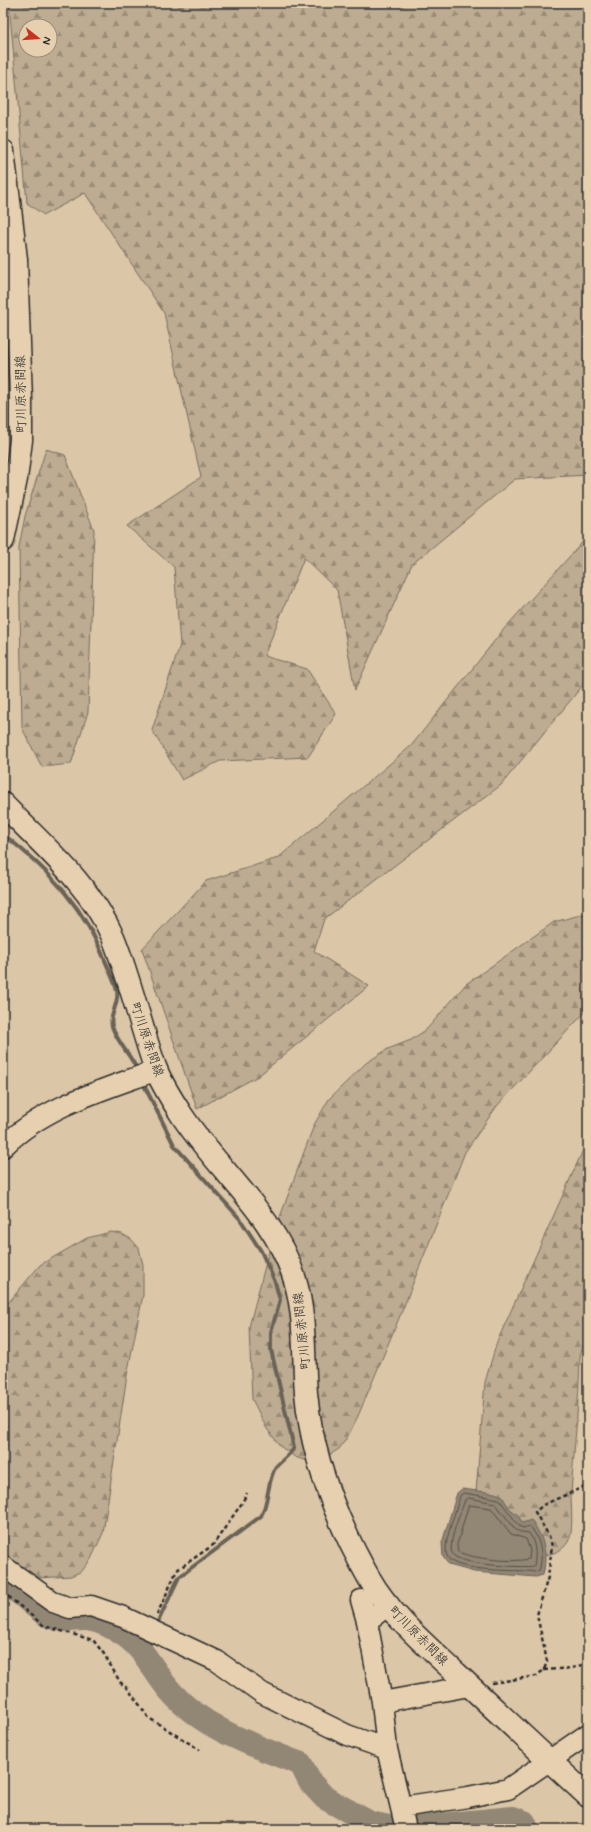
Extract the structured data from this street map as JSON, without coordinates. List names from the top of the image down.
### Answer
{
  "streets": {
    "main road": ["町川原赤間線"]
  },
  "north": "right"
}
